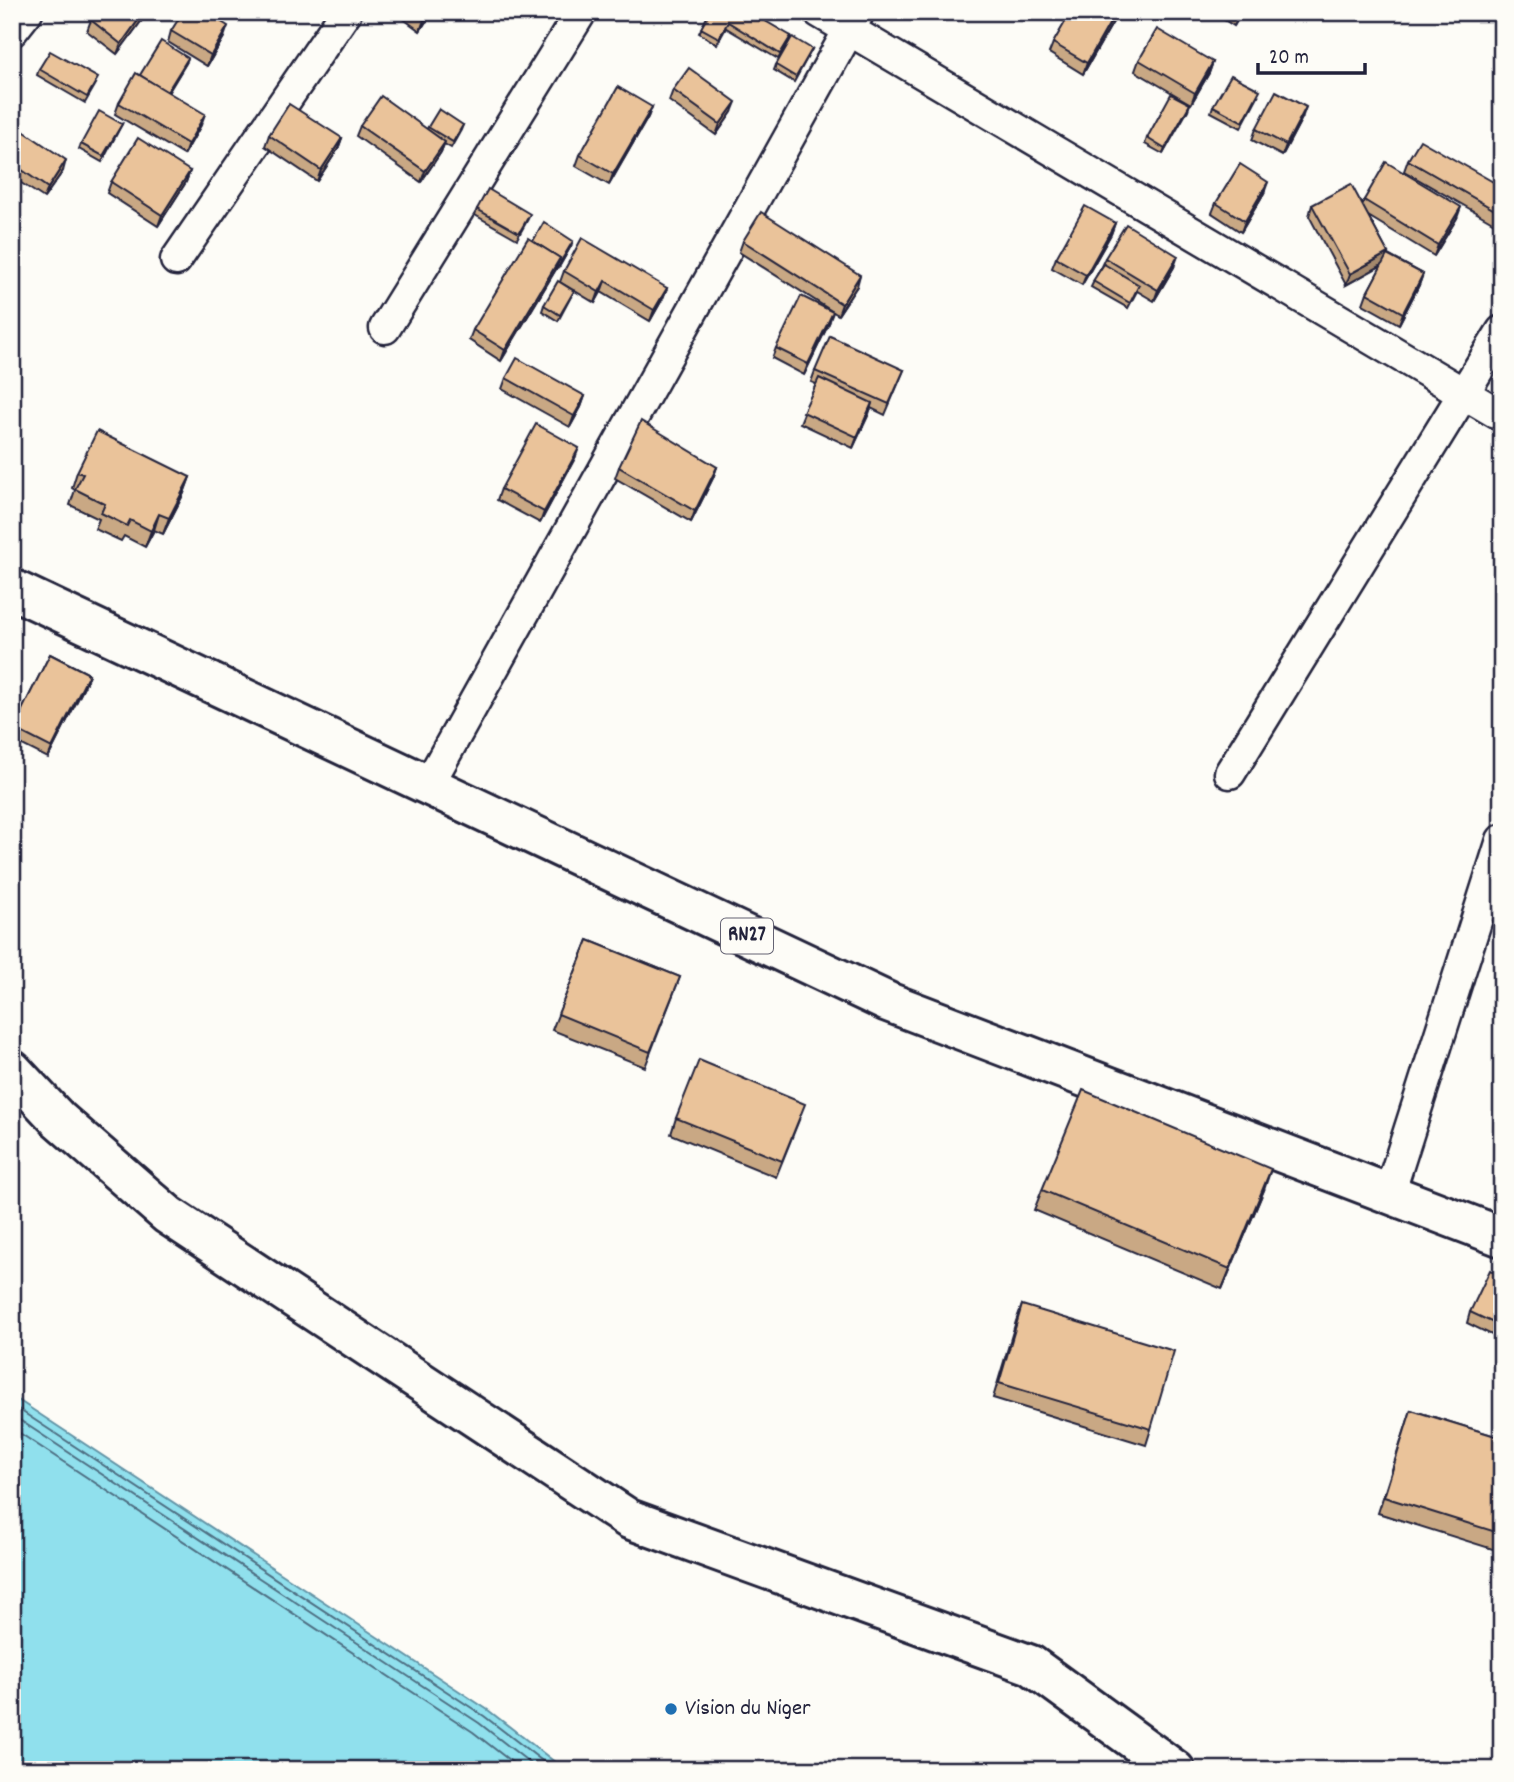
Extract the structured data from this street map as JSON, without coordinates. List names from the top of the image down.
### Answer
{
  "streets": {
    "main road": ["RN27"]
  },
  "places": ["Vision du Niger"],
  "scale_bar": "20 m"
}
